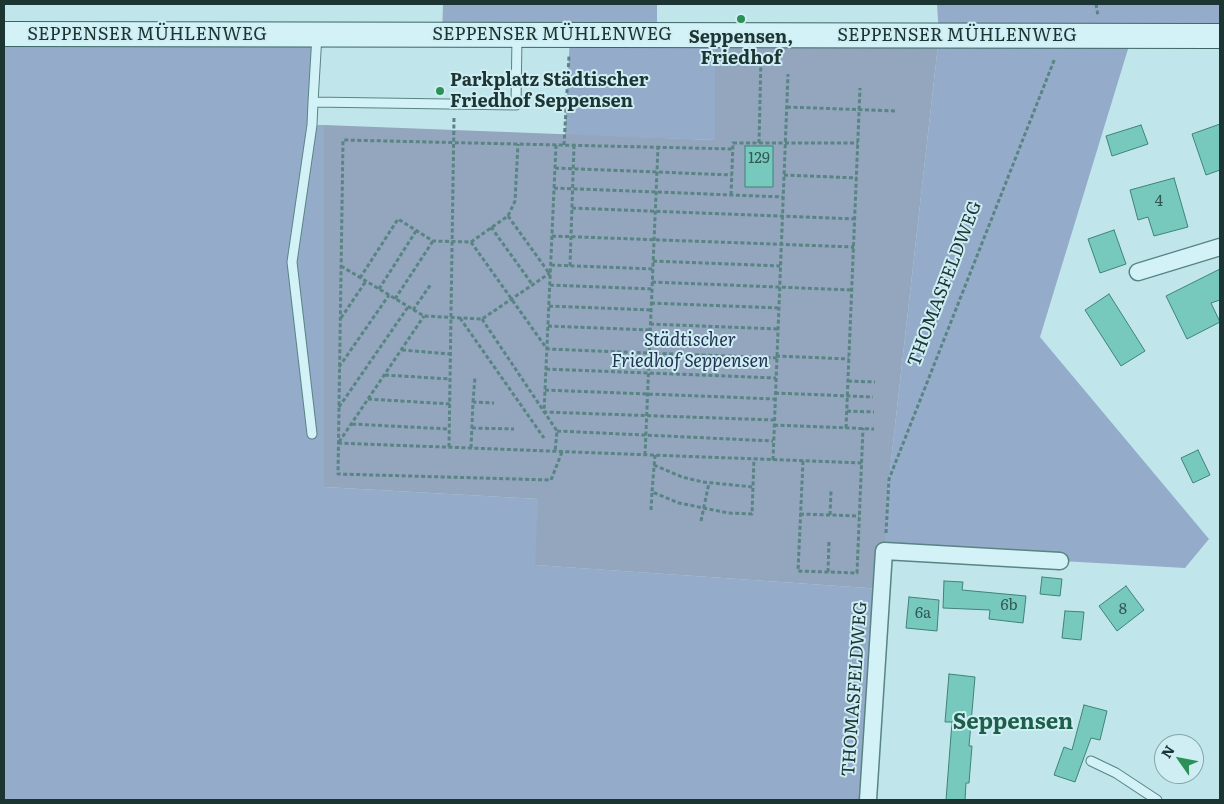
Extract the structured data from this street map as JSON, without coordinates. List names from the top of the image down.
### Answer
{
  "streets": {
    "street": ["SEPPENSER MÜHLENWEG", "THOMASFELDWEG"]
  },
  "crossings": [
    ["SEPPENSER MÜHLENWEG", "THOMASFELDWEG"]
  ],
  "districts": ["Seppensen"],
  "parks": ["Städtischer Friedhof Seppensen"],
  "places": ["Seppensen, Friedhof", "Parkplatz Städtischer Friedhof Seppensen"],
  "house_numbers": [
    "129",
    "4",
    "6b",
    "8",
    "6a"
  ],
  "north": "top left"
}
